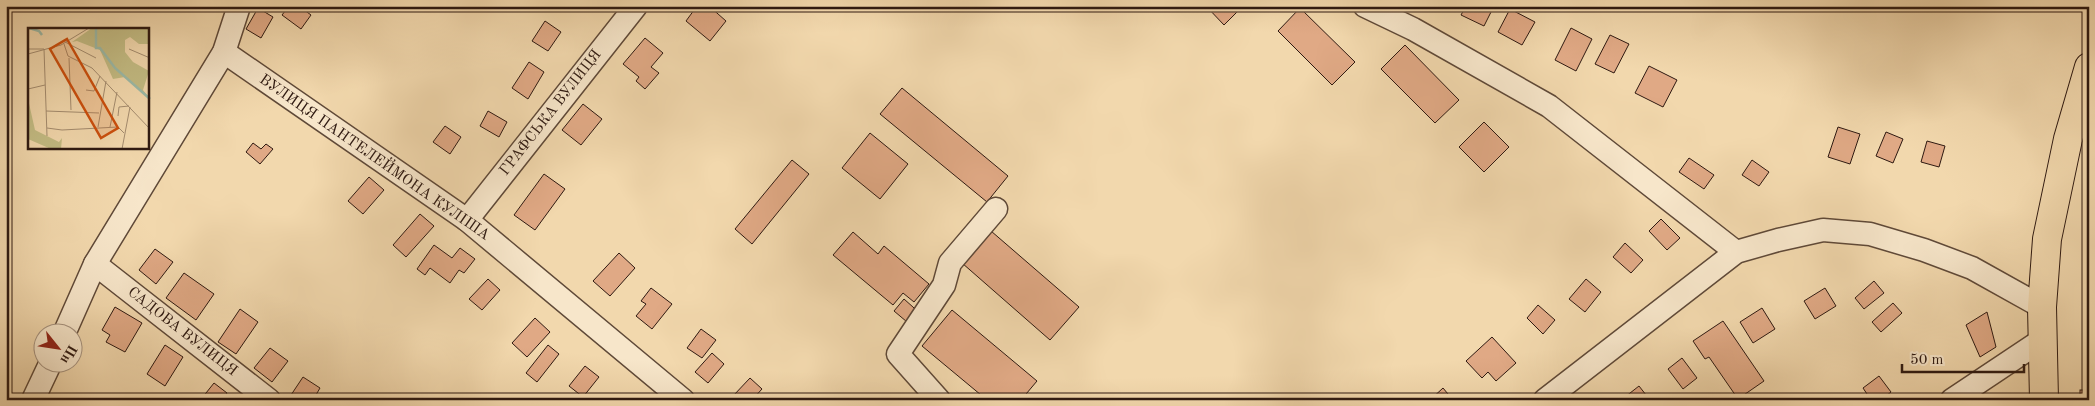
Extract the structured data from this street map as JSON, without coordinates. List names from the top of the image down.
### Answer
{
  "streets": {
    "street": ["ГРАФСЬКА ВУЛИЦЯ", "ВУЛИЦЯ ПАНТЕЛЕЙМОНА КУЛІША", "САДОВА ВУЛИЦЯ"]
  },
  "crossings": [
    ["ГРАФСЬКА ВУЛИЦЯ", "ВУЛИЦЯ ПАНТЕЛЕЙМОНА КУЛІША"]
  ],
  "scale_bar": "50 m",
  "north": "bottom right"
}
